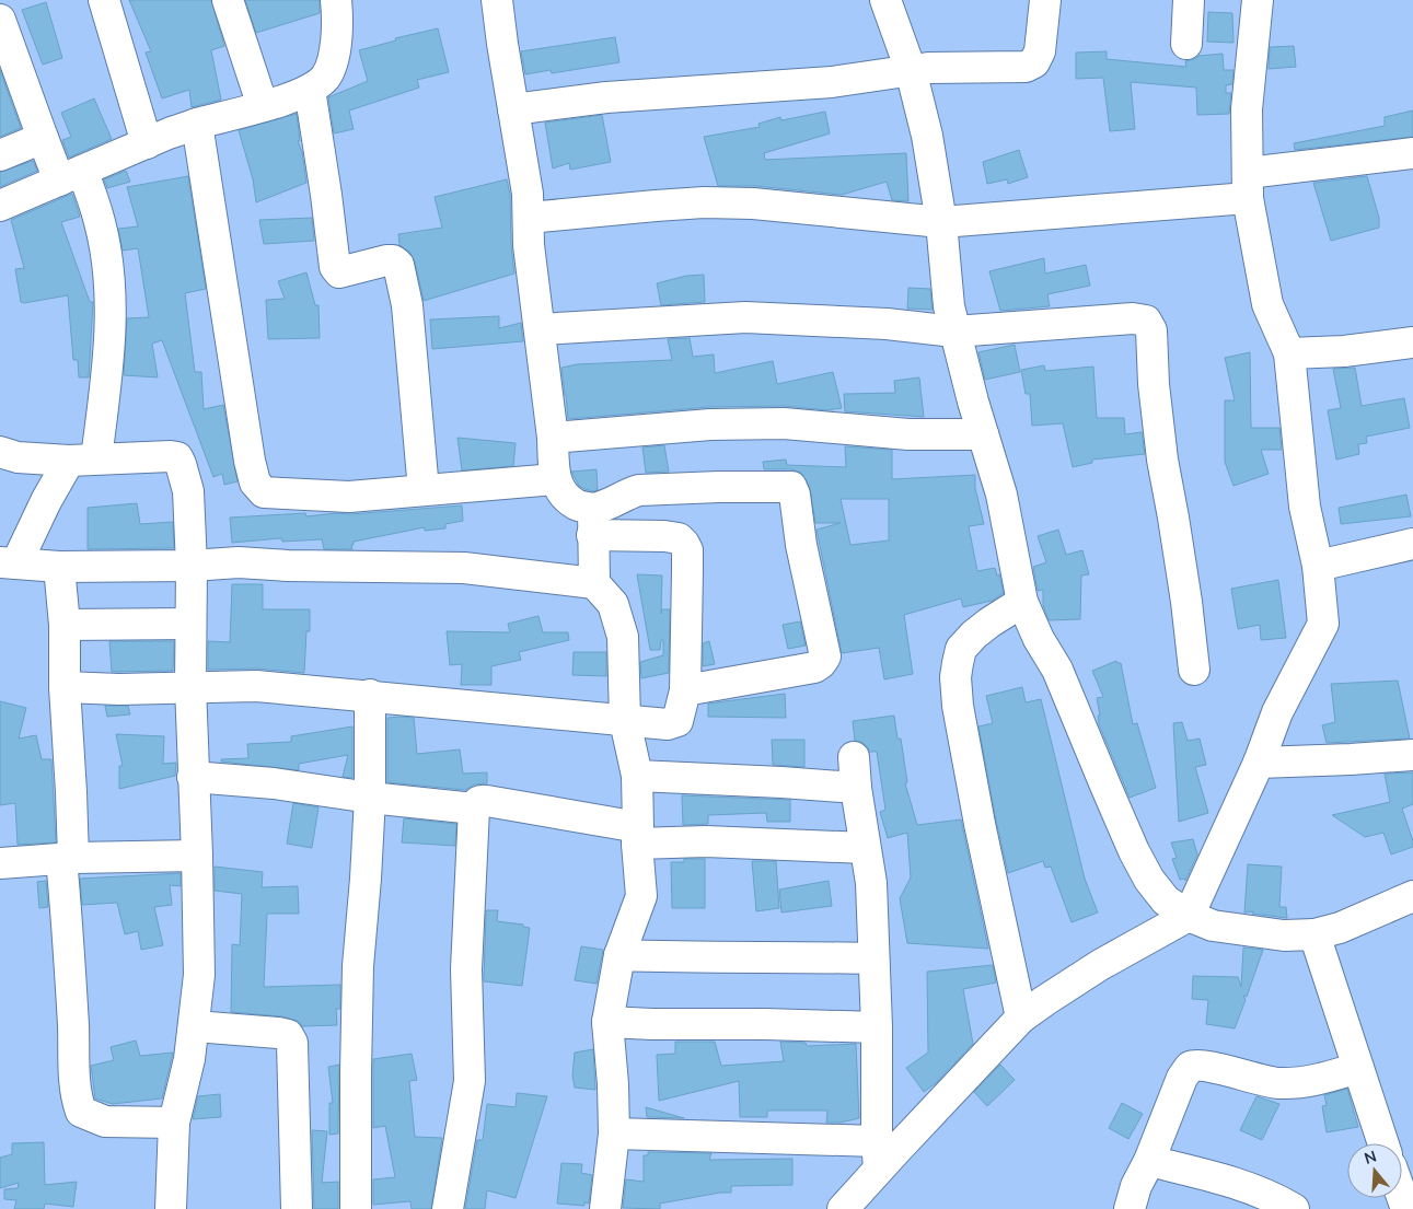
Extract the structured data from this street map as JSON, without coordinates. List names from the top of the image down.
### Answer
{
  "north": "top"
}
